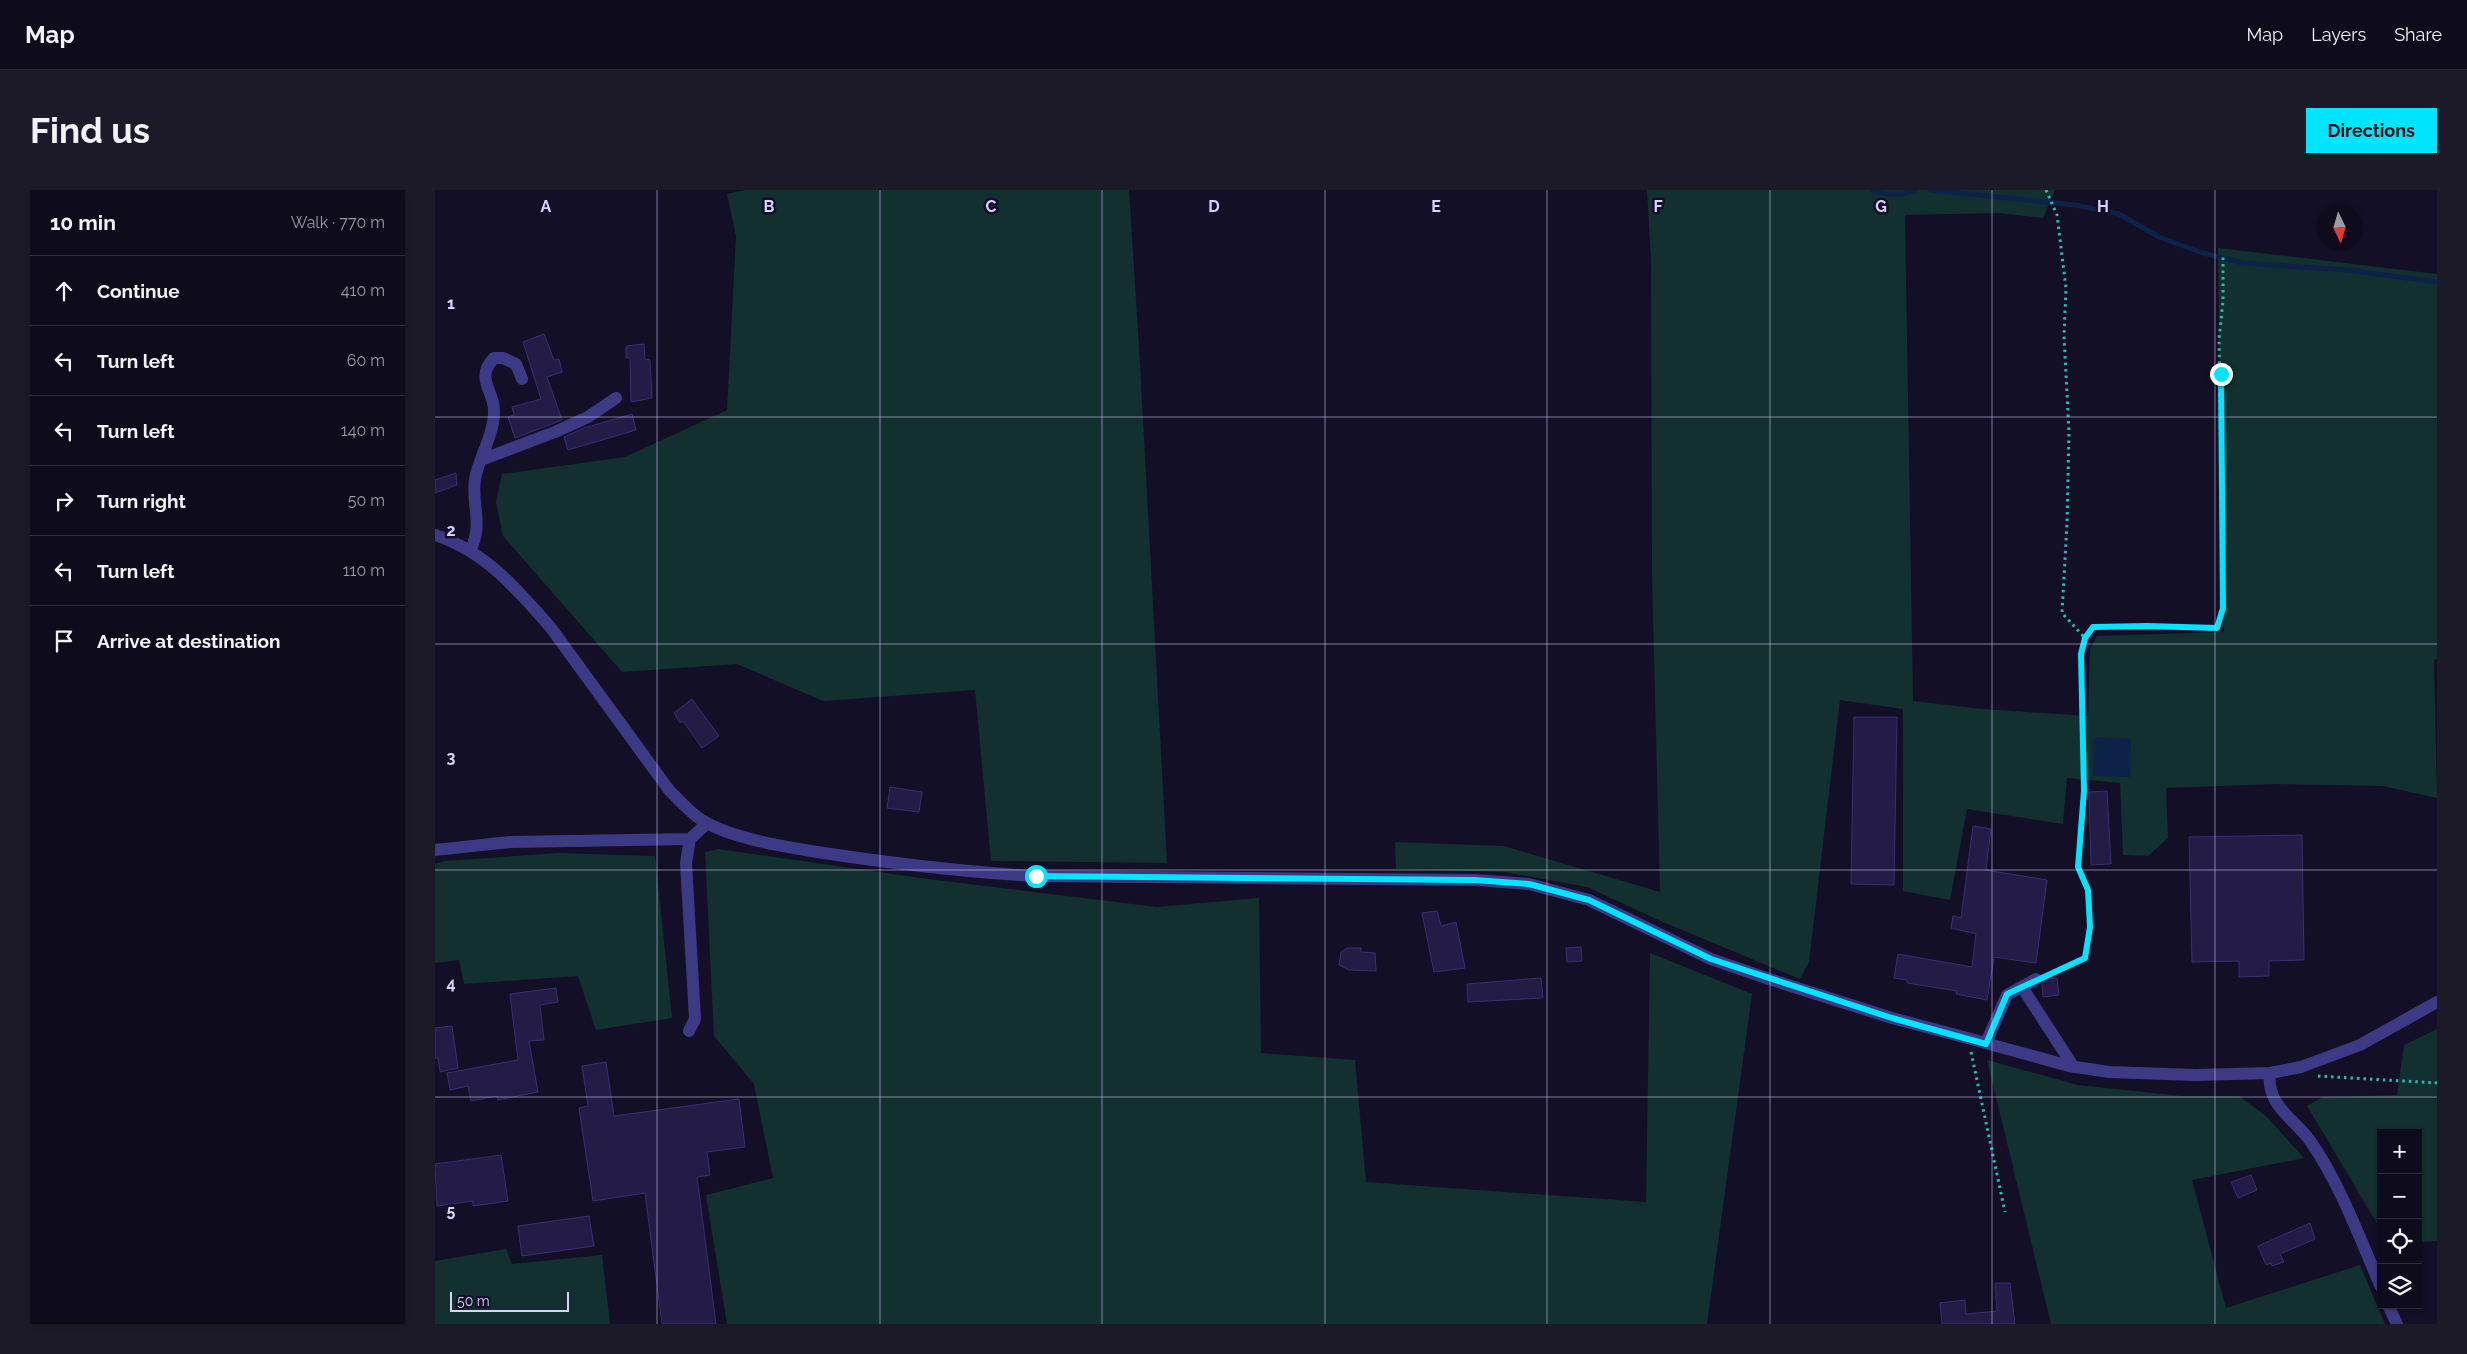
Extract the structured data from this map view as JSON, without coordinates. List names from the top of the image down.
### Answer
{
  "scale_bar": "50 m",
  "north": "bottom",
  "page": {
    "header": "Map",
    "nav": ["Map", "Layers", "Share"],
    "buttons": "Directions",
    "title": "Find us",
    "heading": ["10 min", "Walk · 770 m"],
    "list": [
      ["Continue", "410 m"],
      ["Turn left", "60 m"],
      ["Turn left", "140 m"],
      ["Turn right", "50 m"],
      ["Turn left", "110 m"],
      "Arrive at destination"
    ],
    "map_buttons": ["+", "−"],
    "scale": "50 m"
  },
  "grid": {
    "columns": [
      "A",
      "B",
      "C",
      "D",
      "E",
      "F",
      "G",
      "H"
    ],
    "rows": [
      "1",
      "2",
      "3",
      "4",
      "5"
    ]
  }
}
